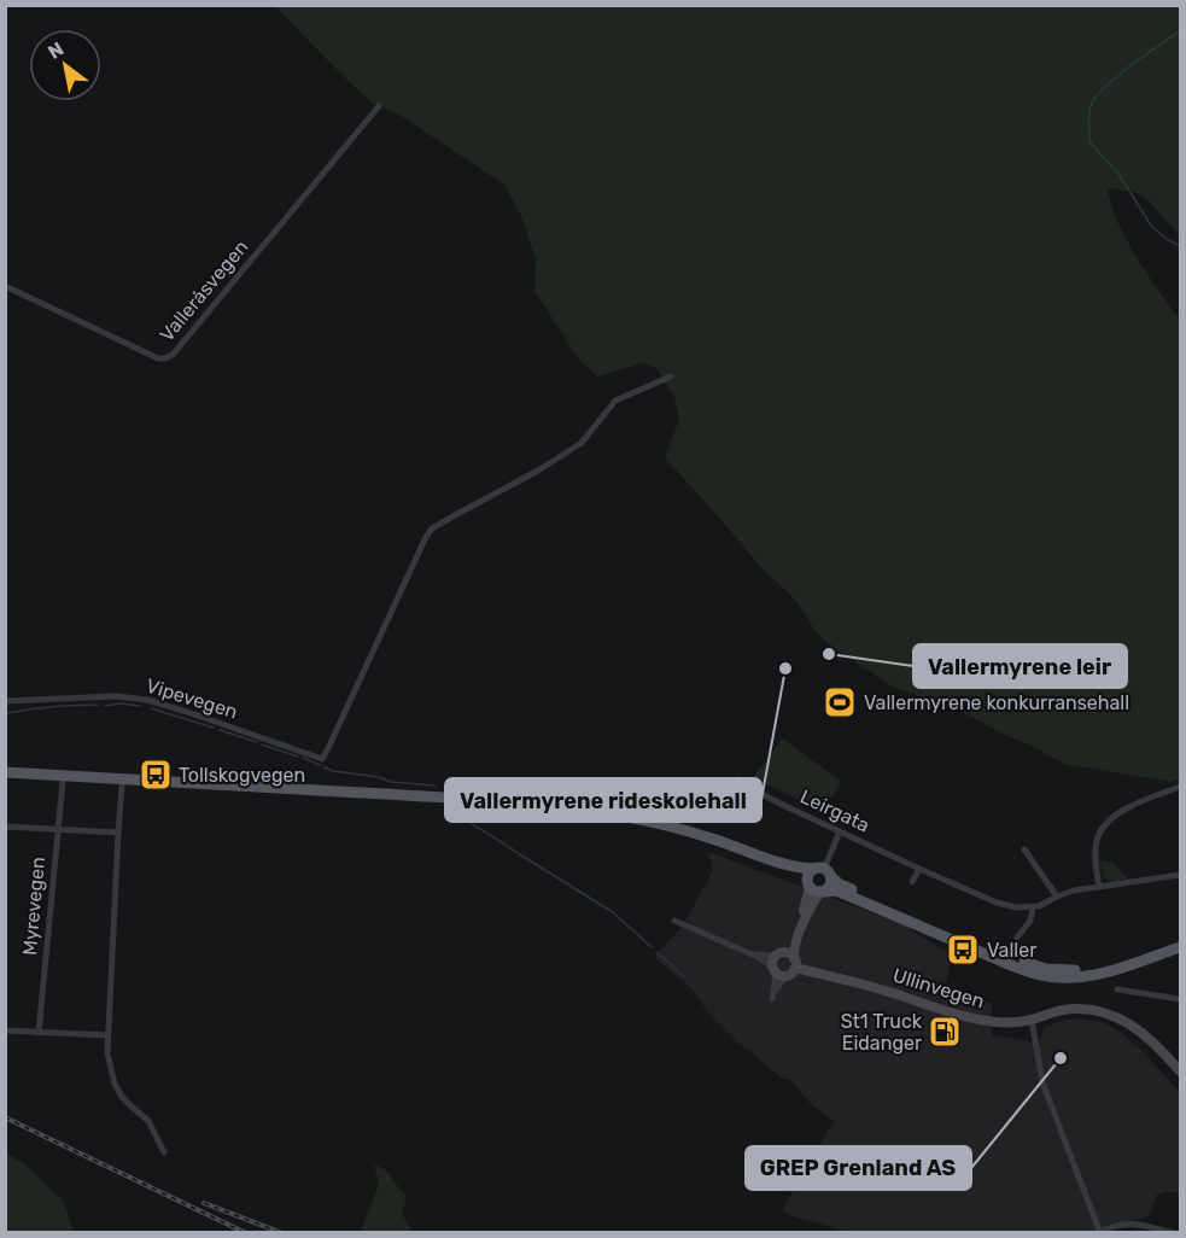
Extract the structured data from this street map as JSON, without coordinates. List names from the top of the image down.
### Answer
{
  "streets": {
    "main road": ["Ullinvegen"],
    "street": [
      "Valleråsvegen",
      "Vipevegen",
      "Leirgata",
      "Myrevegen"
    ]
  },
  "places": {
    "other": ["Vallermyrene leir", "Vallermyrene rideskolehall", "GREP Grenland AS"],
    "sports": ["Vallermyrene konkurransehall"],
    "bus stop": ["Tollskogvegen", "Valler"],
    "fuel station": ["St1 Truck Eidanger"]
  },
  "north": "top left"
}
